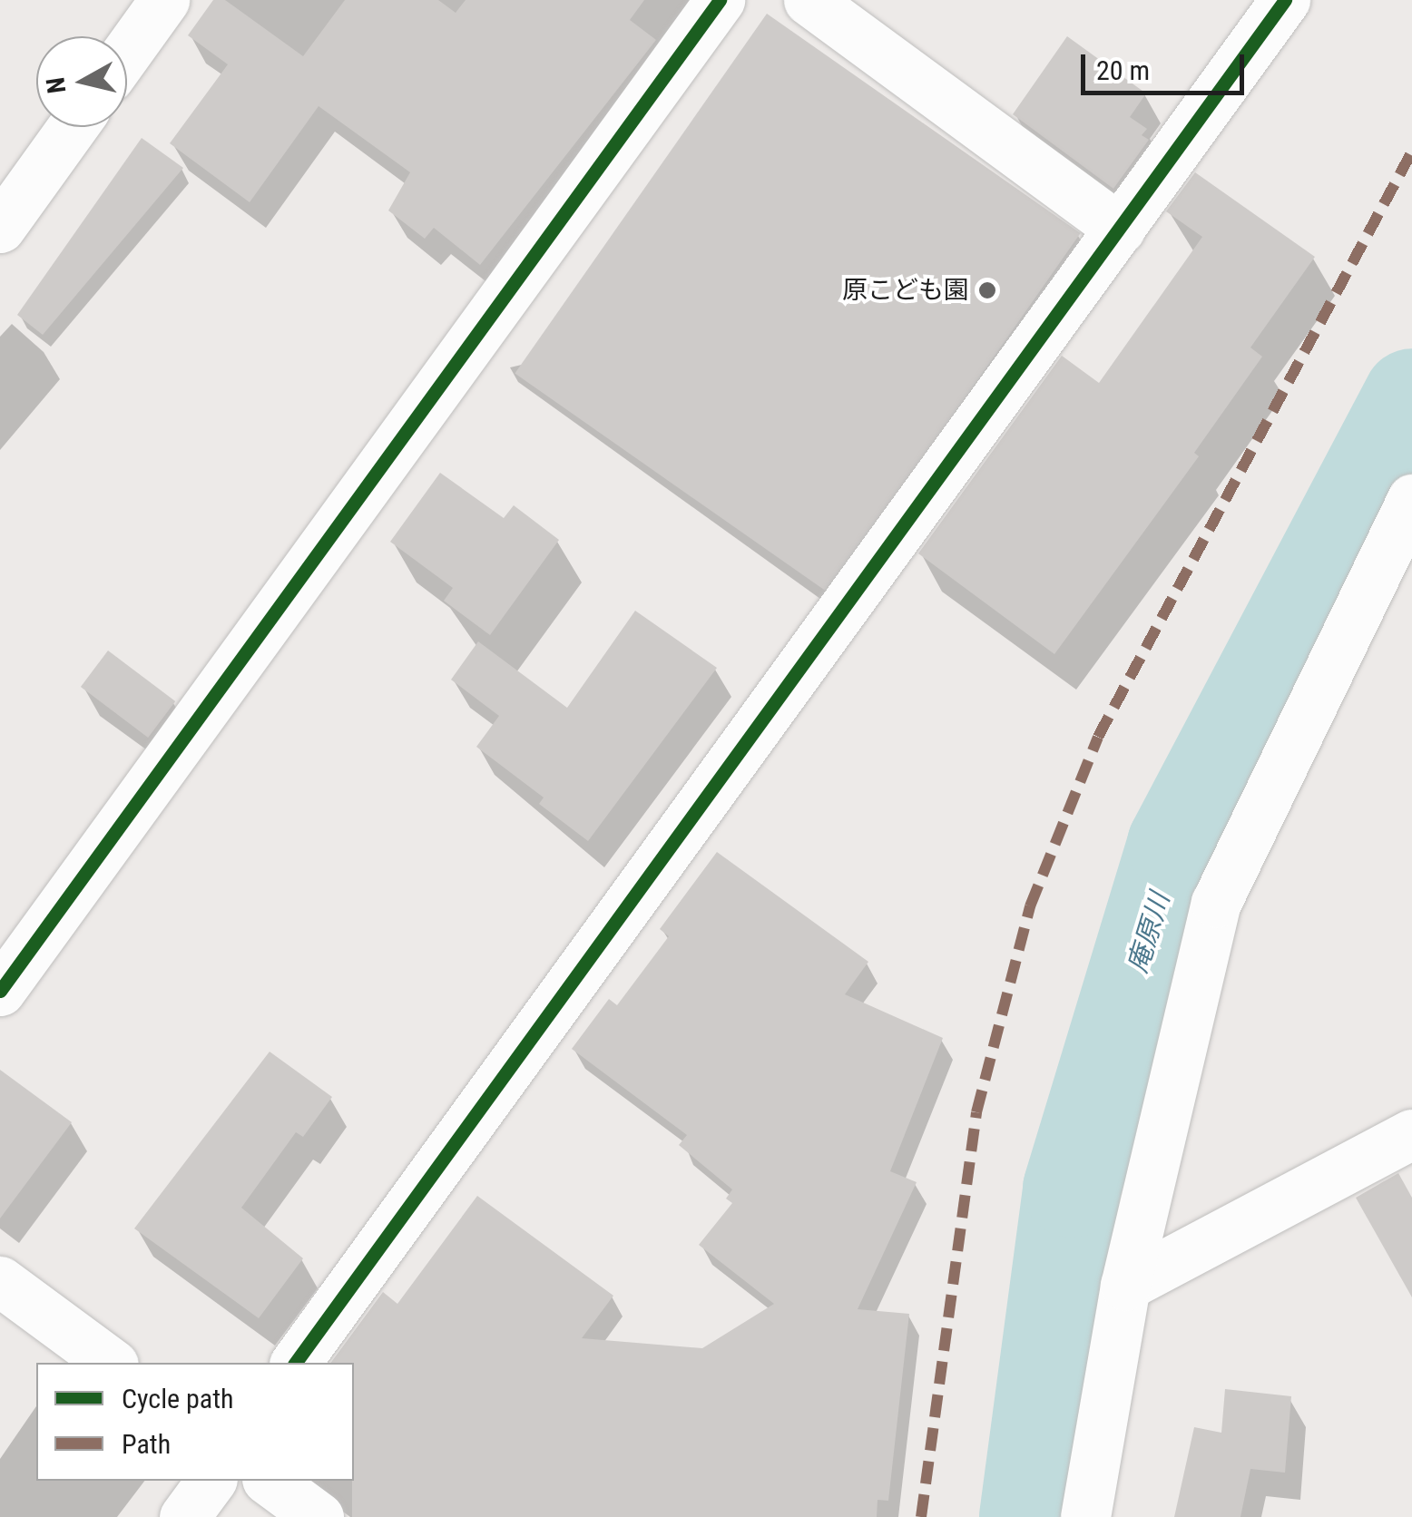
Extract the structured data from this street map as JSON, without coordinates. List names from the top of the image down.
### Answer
{
  "water": ["庵原川"],
  "places": ["原こども園"],
  "legend": ["Cycle path", "Path"],
  "scale_bar": "20 m",
  "north": "left"
}
